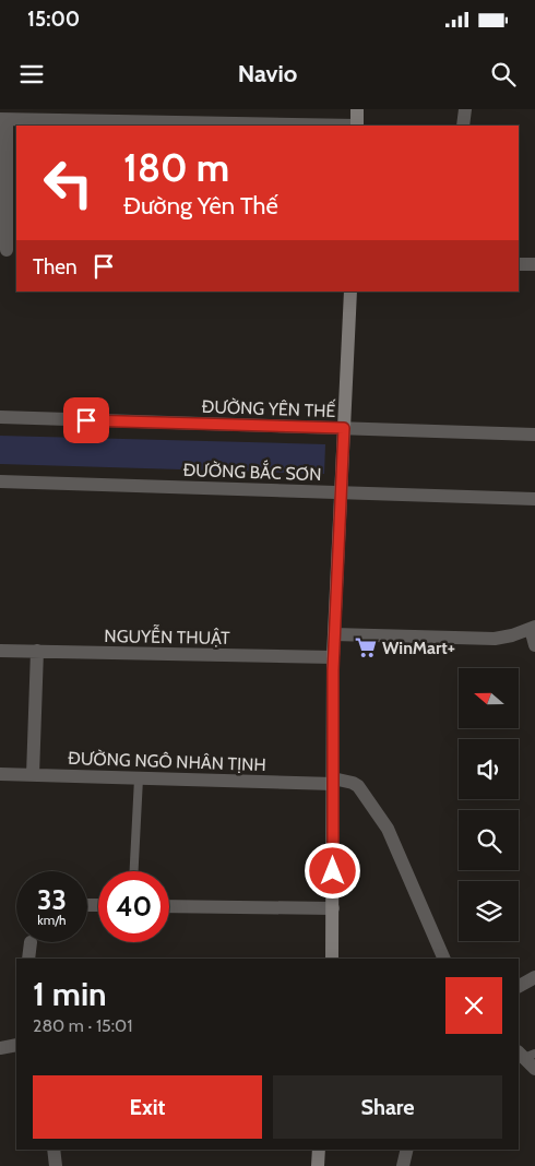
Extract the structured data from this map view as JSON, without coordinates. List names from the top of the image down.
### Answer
{
  "streets": {
    "street": [
      "ĐƯỜNG YÊN THẾ",
      "ĐƯỜNG BẮC SƠN",
      "NGUYỄN THUẬT",
      "ĐƯỜNG NGÔ NHÂN TỊNH"
    ]
  },
  "places": {
    "supermarket": ["WinMart+"]
  },
  "north": "left",
  "page": {
    "status": "15:00",
    "header": "Navio",
    "turn": ["180 m", "Đường Yên Thế"],
    "then": "Then",
    "speed": "33 km/h",
    "limit": "40",
    "heading": ["1 min", "280 m · 15:01"],
    "buttons": ["Exit", "Share"]
  }
}
